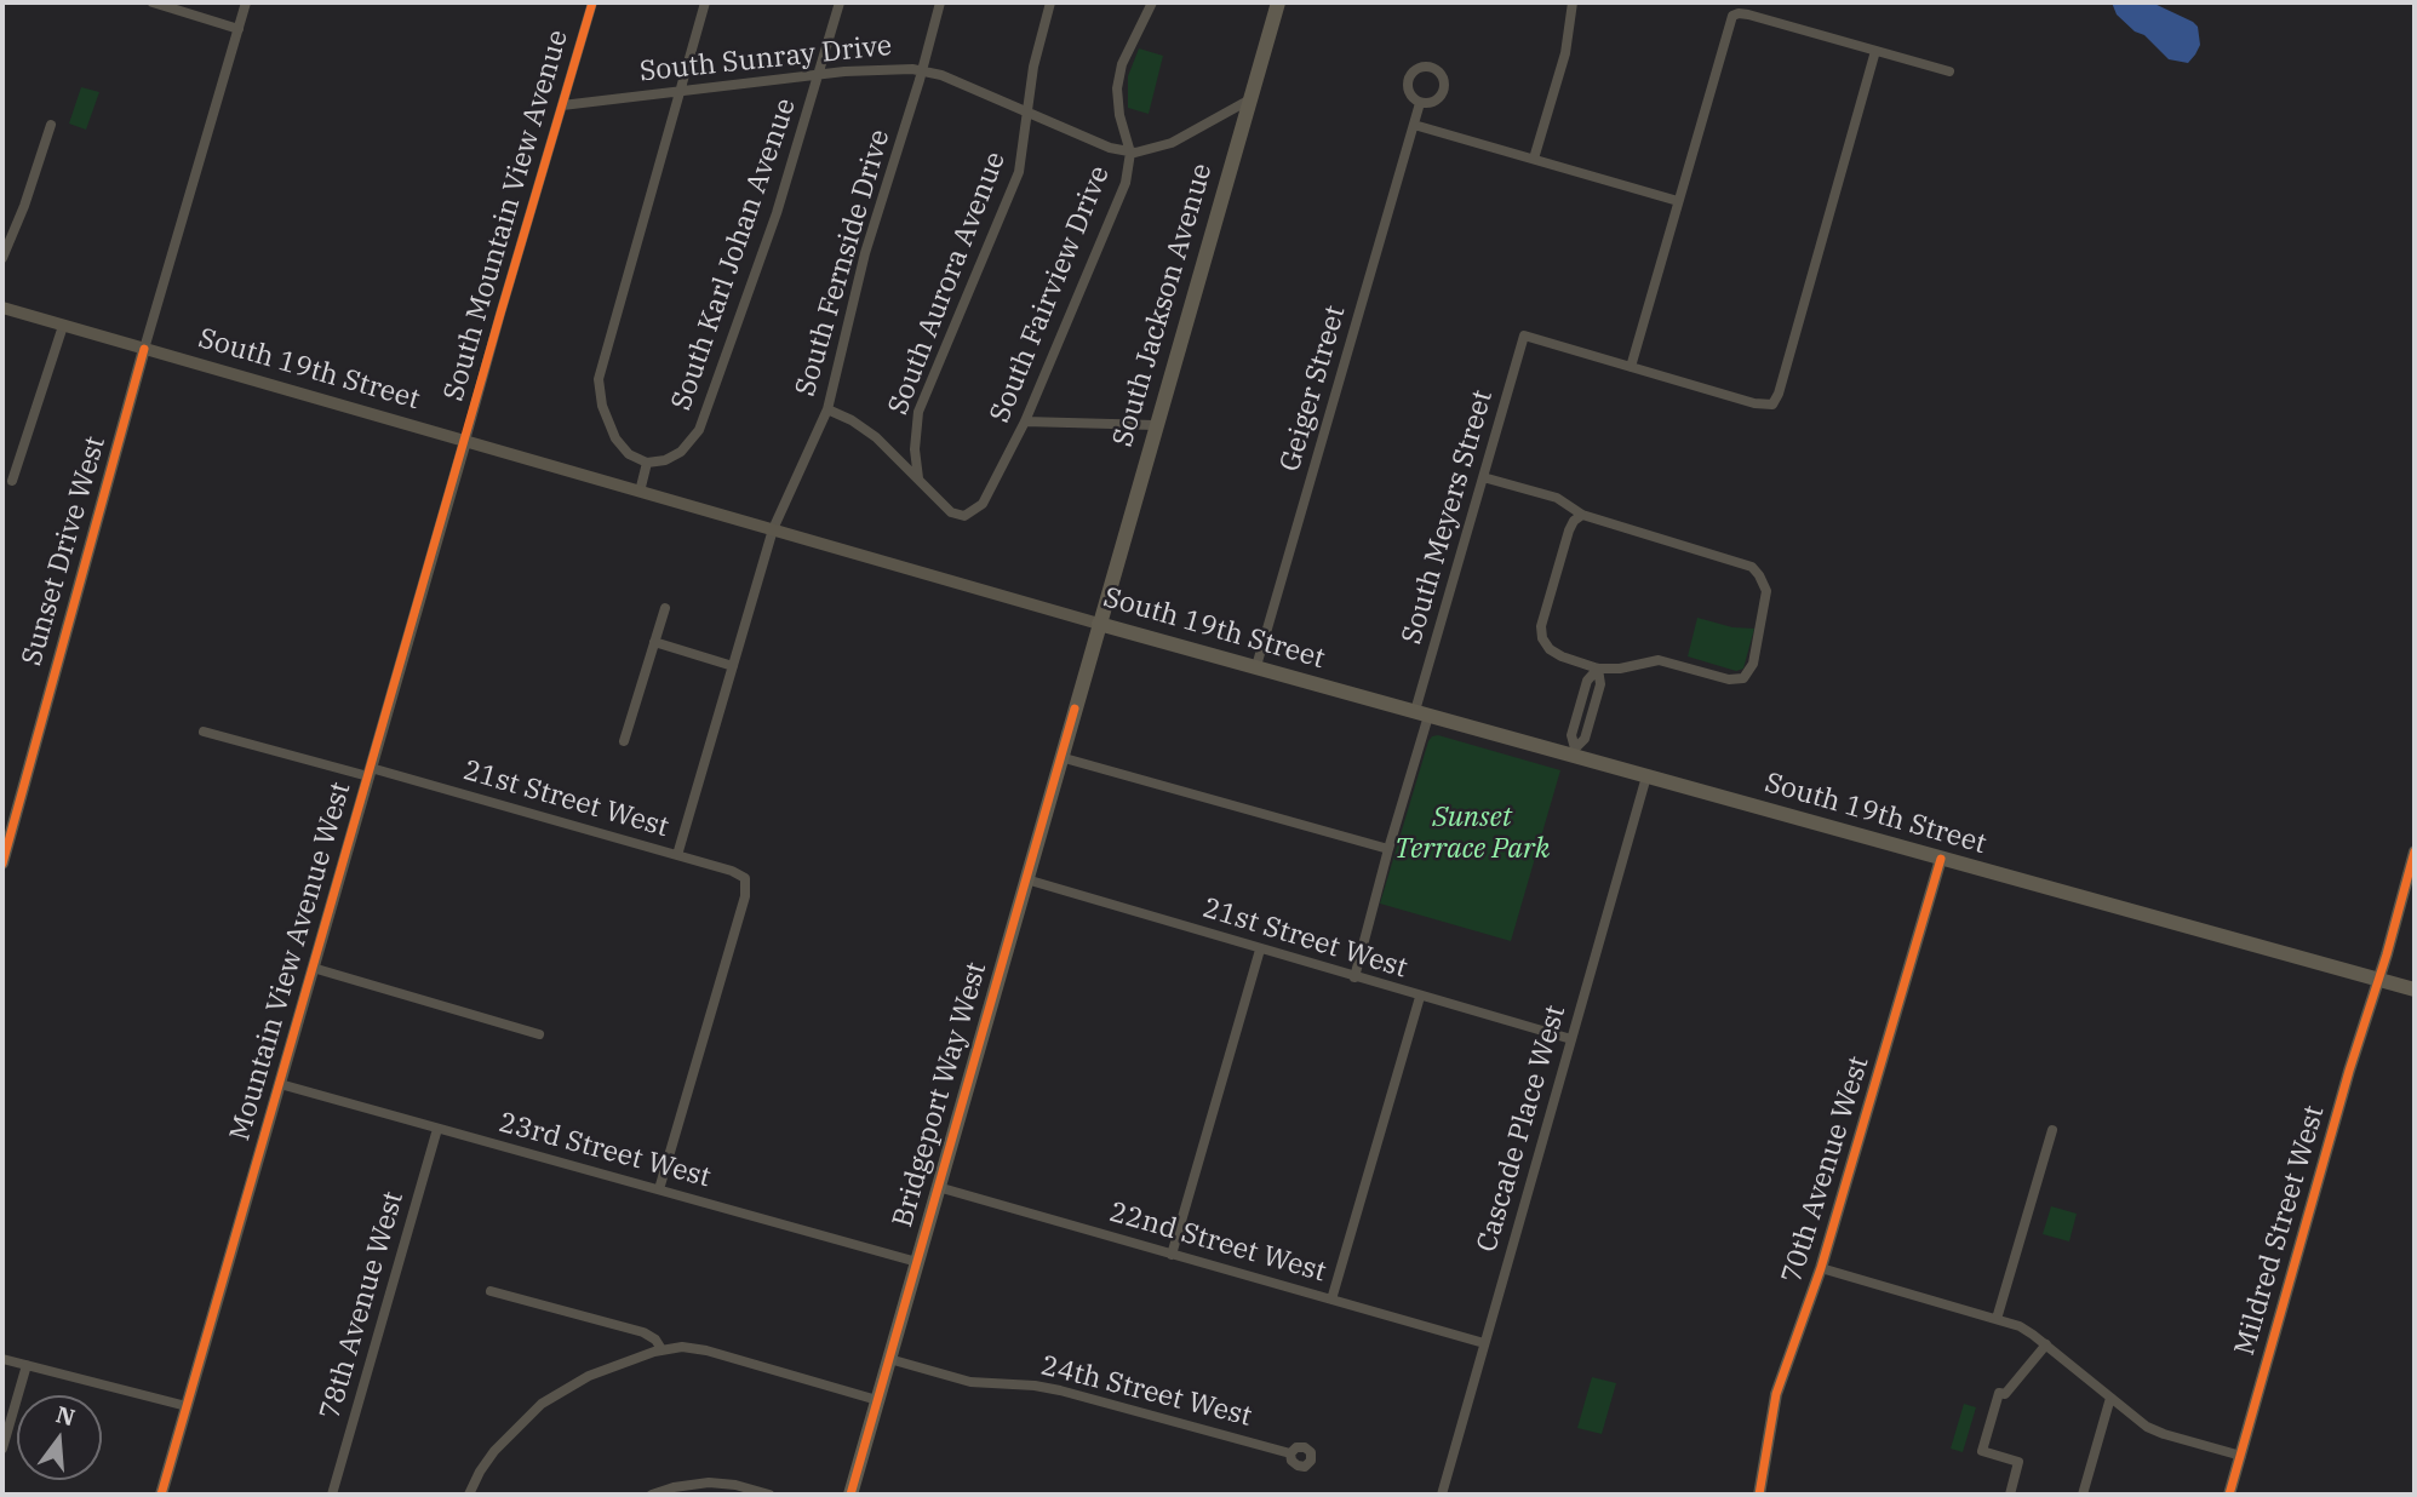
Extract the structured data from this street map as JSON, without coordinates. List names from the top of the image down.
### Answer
{
  "streets": {
    "main road": ["South Jackson Avenue", "South 19th Street", "Bridgeport Way West"],
    "street": [
      "South Sunray Drive",
      "South Mountain View Avenue",
      "South Karl Johan Avenue",
      "South Fernside Drive",
      "South Aurora Avenue",
      "South Fairview Drive",
      "Geiger Street",
      "South Meyers Street",
      "Sunset Drive West",
      "21st Street West",
      "Mountain View Avenue West",
      "Cascade Place West",
      "23rd Street West",
      "70th Avenue West",
      "Mildred Street West",
      "22nd Street West",
      "78th Avenue West",
      "24th Street West"
    ]
  },
  "crossings": [
    ["South Sunray Drive", "South Mountain View Avenue"],
    ["South Sunray Drive", "South Karl Johan Avenue"],
    ["South Sunray Drive", "South Fernside Drive"],
    ["South Sunray Drive", "South Aurora Avenue"],
    ["South Sunray Drive", "South Fairview Drive"],
    ["South Mountain View Avenue", "South 19th Street"],
    ["South Mountain View Avenue", "Mountain View Avenue West"],
    ["South Fernside Drive", "South 19th Street"],
    ["South Fernside Drive", "21st Street West"],
    ["South Aurora Avenue", "South Fairview Drive"],
    ["South Jackson Avenue", "South 19th Street"],
    ["South Jackson Avenue", "Bridgeport Way West"],
    ["South 19th Street", "Geiger Street"],
    ["South 19th Street", "South Meyers Street"],
    ["South 19th Street", "Sunset Drive West"],
    ["South 19th Street", "Mountain View Avenue West"],
    ["South 19th Street", "Bridgeport Way West"],
    ["South 19th Street", "Cascade Place West"],
    ["South 19th Street", "70th Avenue West"],
    ["South 19th Street", "Mildred Street West"],
    ["South Meyers Street", "21st Street West"],
    ["21st Street West", "Mountain View Avenue West"],
    ["21st Street West", "Bridgeport Way West"],
    ["21st Street West", "Cascade Place West"],
    ["21st Street West", "23rd Street West"],
    ["Mountain View Avenue West", "23rd Street West"],
    ["Bridgeport Way West", "23rd Street West"],
    ["Bridgeport Way West", "22nd Street West"],
    ["Bridgeport Way West", "24th Street West"],
    ["Cascade Place West", "22nd Street West"],
    ["23rd Street West", "78th Avenue West"]
  ],
  "parks": ["Sunset Terrace Park"],
  "north": "top"
}
